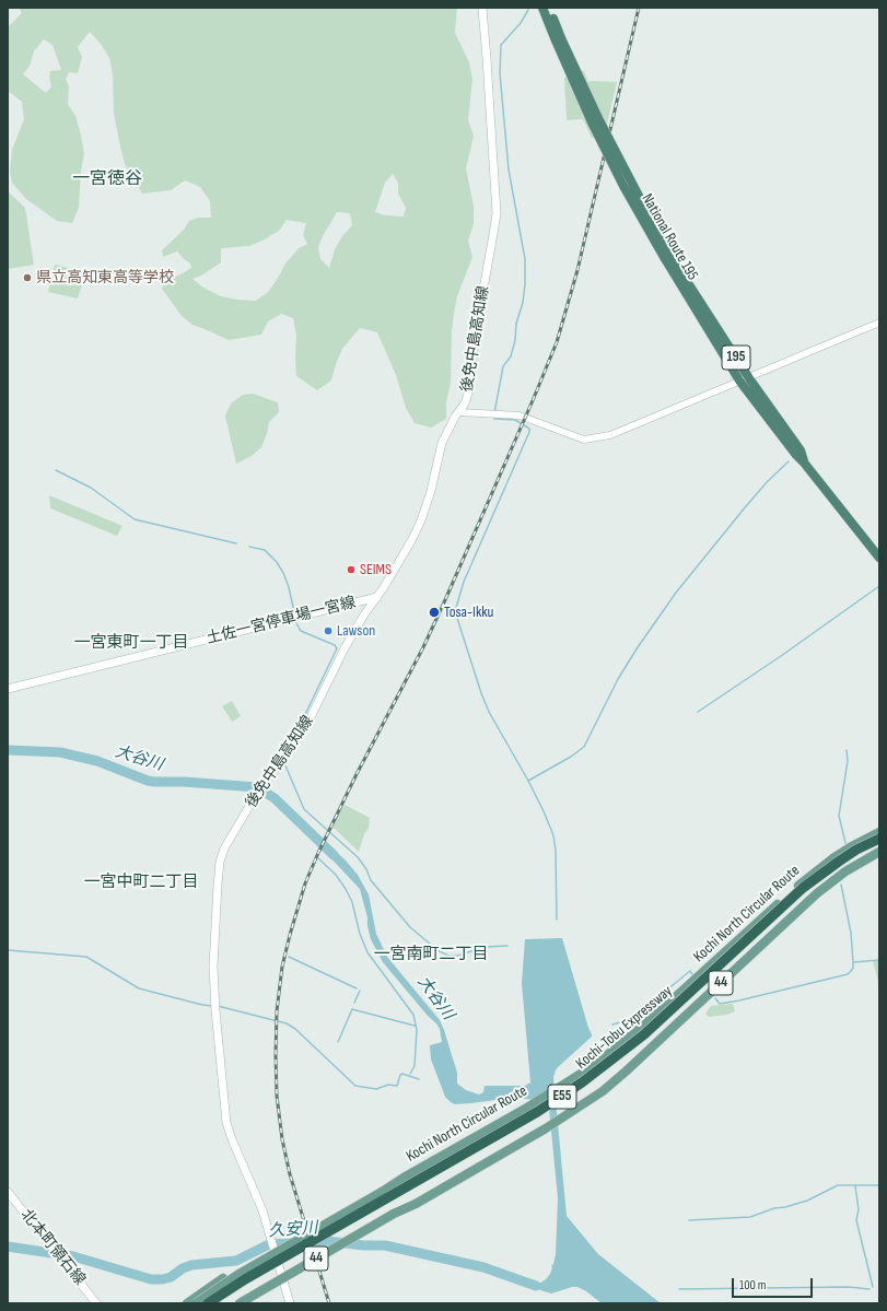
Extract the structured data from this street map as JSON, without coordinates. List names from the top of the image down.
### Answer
{
  "streets": {
    "highway": [
      "National Route 195",
      "195",
      "Kochi-Tobu Expressway",
      "E55"
    ],
    "main road": [
      "後免中島高知線",
      "土佐一宮停車場一宮線",
      "Kochi North Circular Route",
      "44",
      "北本町領石線"
    ]
  },
  "crossings": [
    ["後免中島高知線", "土佐一宮停車場一宮線"],
    ["Kochi North Circular Route", "44"]
  ],
  "districts": [
    "一宮徳谷",
    "一宮東町一丁目",
    "一宮中町二丁目",
    "一宮南町二丁目"
  ],
  "water": ["大谷川", "久安川"],
  "places": [
    "県立高知東高等学校",
    "SEIMS",
    "Tosa-Ikku",
    "Lawson"
  ],
  "scale_bar": "100 m"
}
